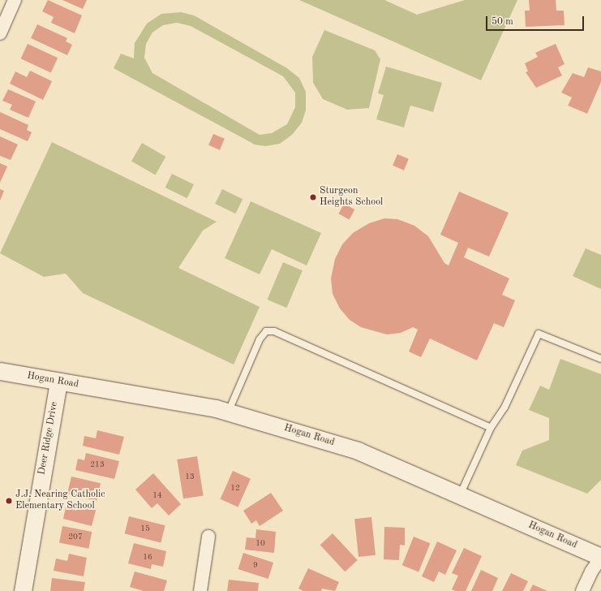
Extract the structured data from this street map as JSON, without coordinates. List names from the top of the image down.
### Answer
{
  "streets": {
    "street": ["Hogan Road", "Deer Ridge Drive"]
  },
  "crossings": [
    ["Hogan Road", "Deer Ridge Drive"]
  ],
  "places": ["Sturgeon Heights School", "J.J. Nearing Catholic Elementary School"],
  "house_numbers": [
    "213",
    "13",
    "12",
    "14",
    "15",
    "207",
    "10",
    "16",
    "9"
  ],
  "scale_bar": "50 m"
}
